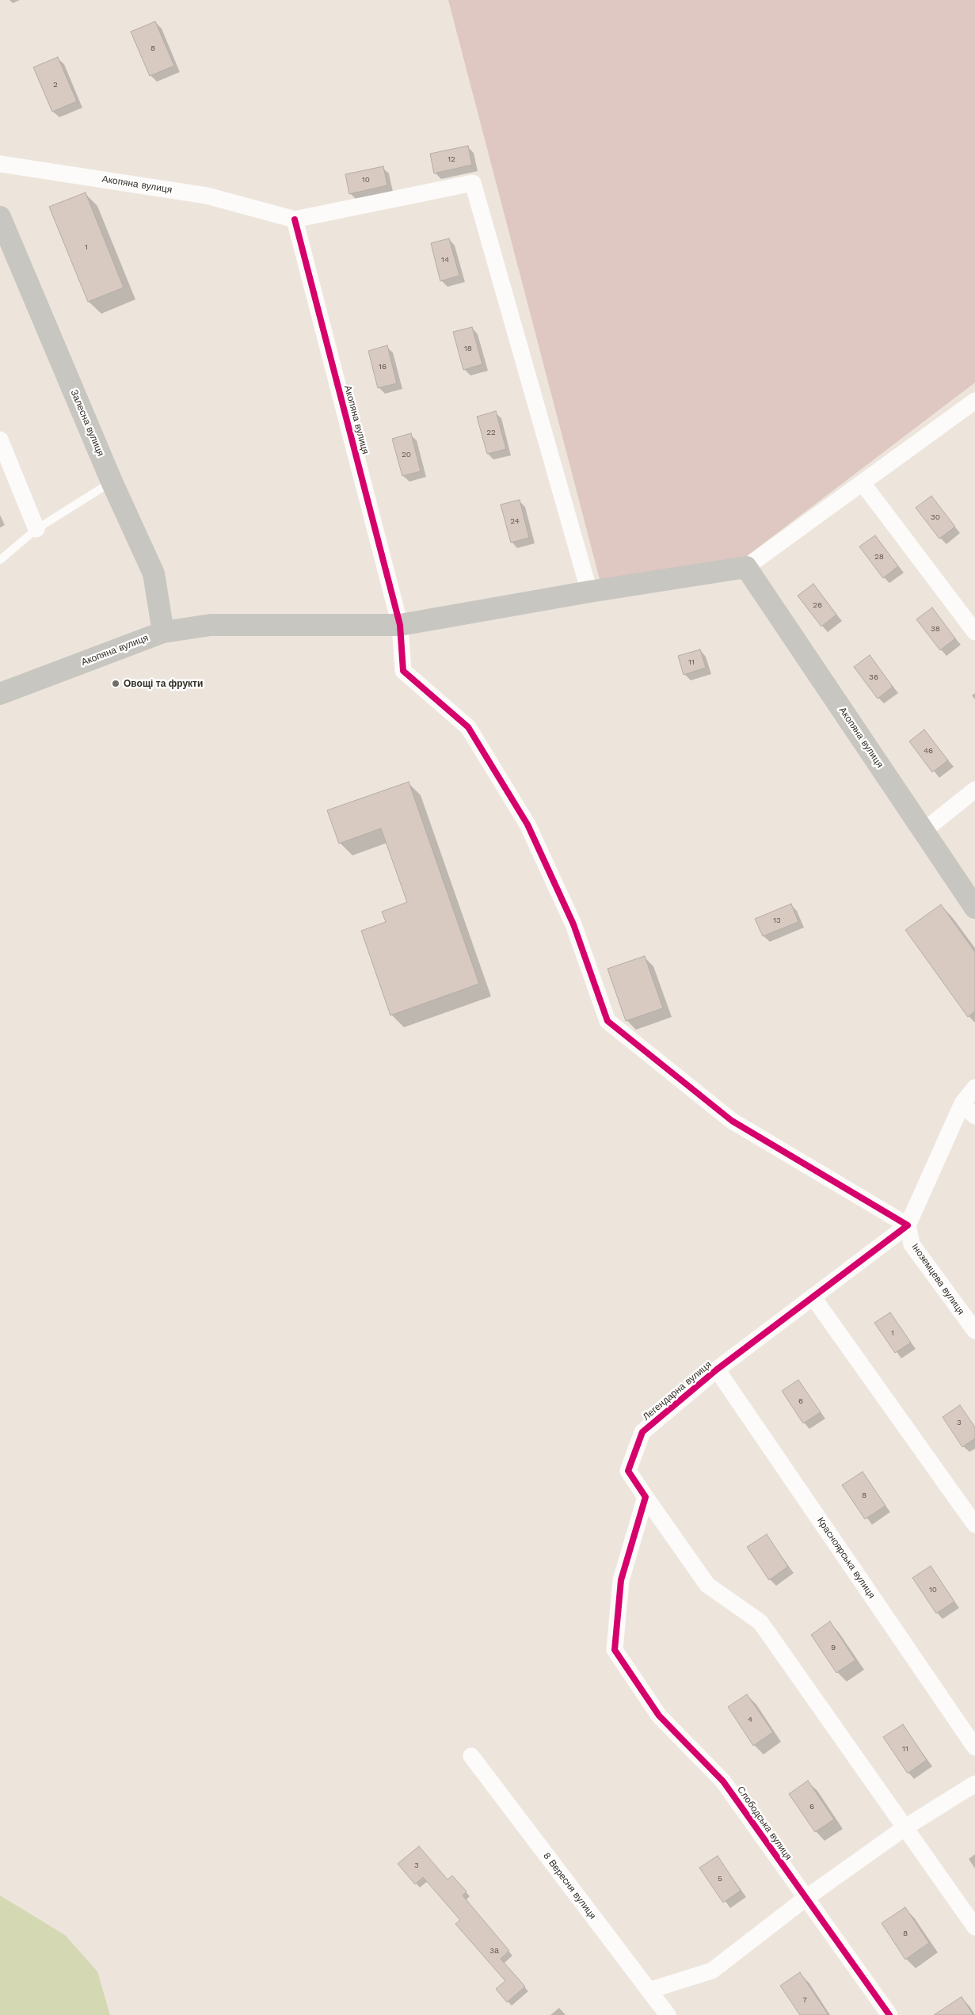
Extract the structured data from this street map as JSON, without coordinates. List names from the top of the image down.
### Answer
{
  "streets": {
    "main road": ["Акопяна вулиця", "Залесна вулиця"],
    "street": [
      "Іноземцева вулиця",
      "Легендарна вулиця",
      "Красноярська вулиця",
      "Слободська вулиця",
      "8 Вересня вулиця"
    ]
  },
  "crossings": [
    ["Акопяна вулиця", "Залесна вулиця"],
    ["Іноземцева вулиця", "Легендарна вулиця"],
    ["Легендарна вулиця", "Красноярська вулиця"],
    ["Легендарна вулиця", "Слободська вулиця"]
  ],
  "places": ["Овощі та фрукти"],
  "house_numbers": [
    "8",
    "2",
    "12",
    "10",
    "1",
    "14",
    "18",
    "16",
    "22",
    "20",
    "30",
    "24",
    "28",
    "26",
    "38",
    "11",
    "36",
    "46",
    "13",
    "1",
    "6",
    "3",
    "8",
    "10",
    "9",
    "4",
    "11",
    "6",
    "3",
    "5",
    "8",
    "3а",
    "7"
  ]
}
